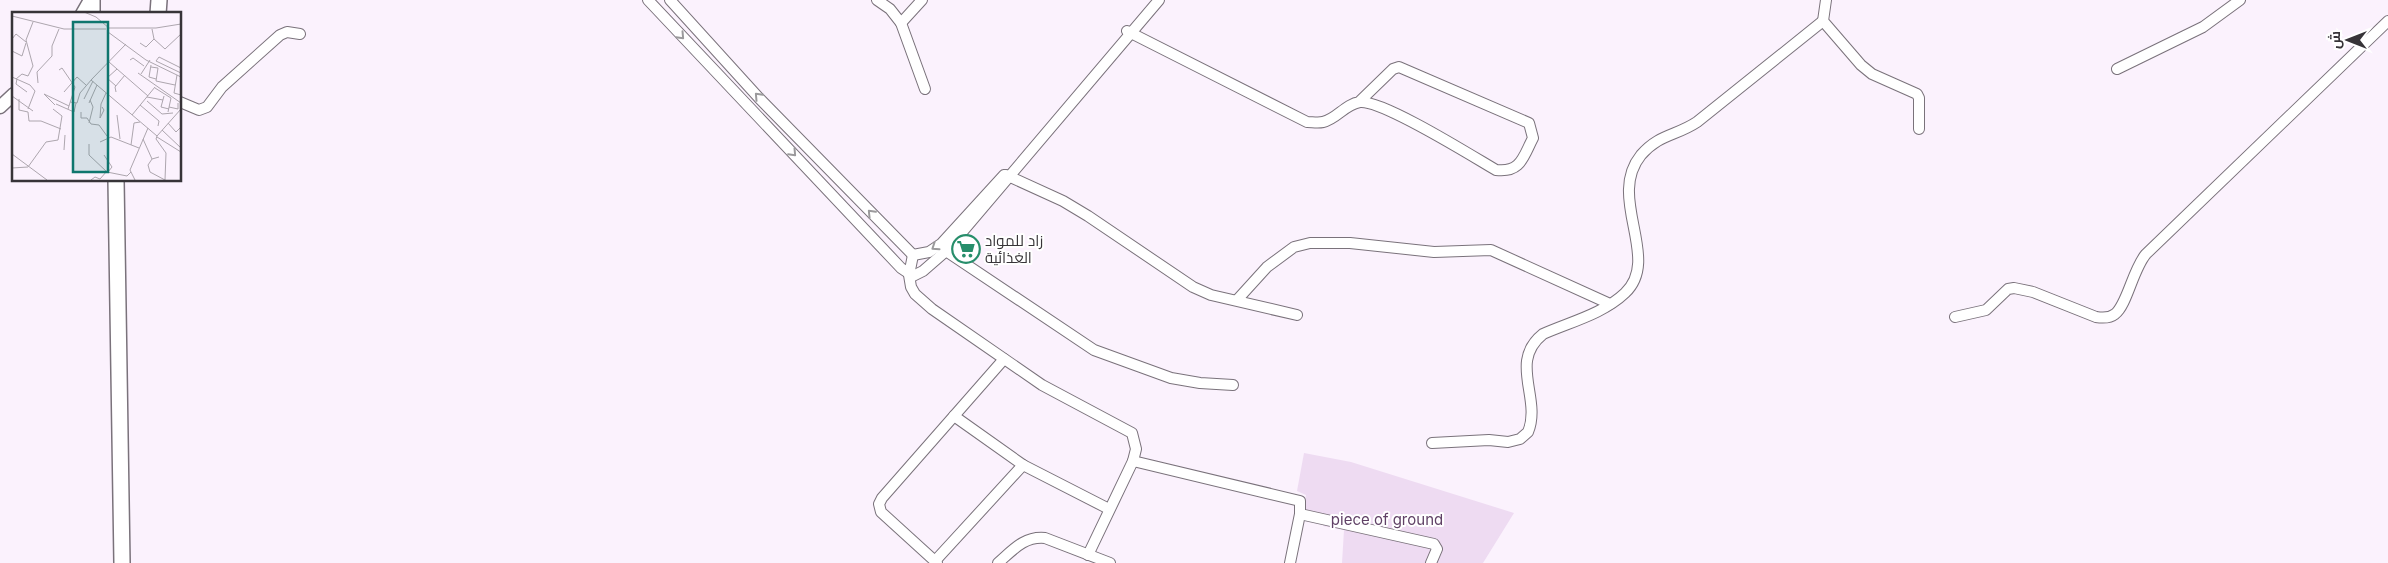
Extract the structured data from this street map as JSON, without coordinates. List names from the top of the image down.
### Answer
{
  "parks": ["piece of ground"],
  "places": {
    "supermarket": ["زاد للمواد الغذائية"]
  },
  "north": "left"
}
